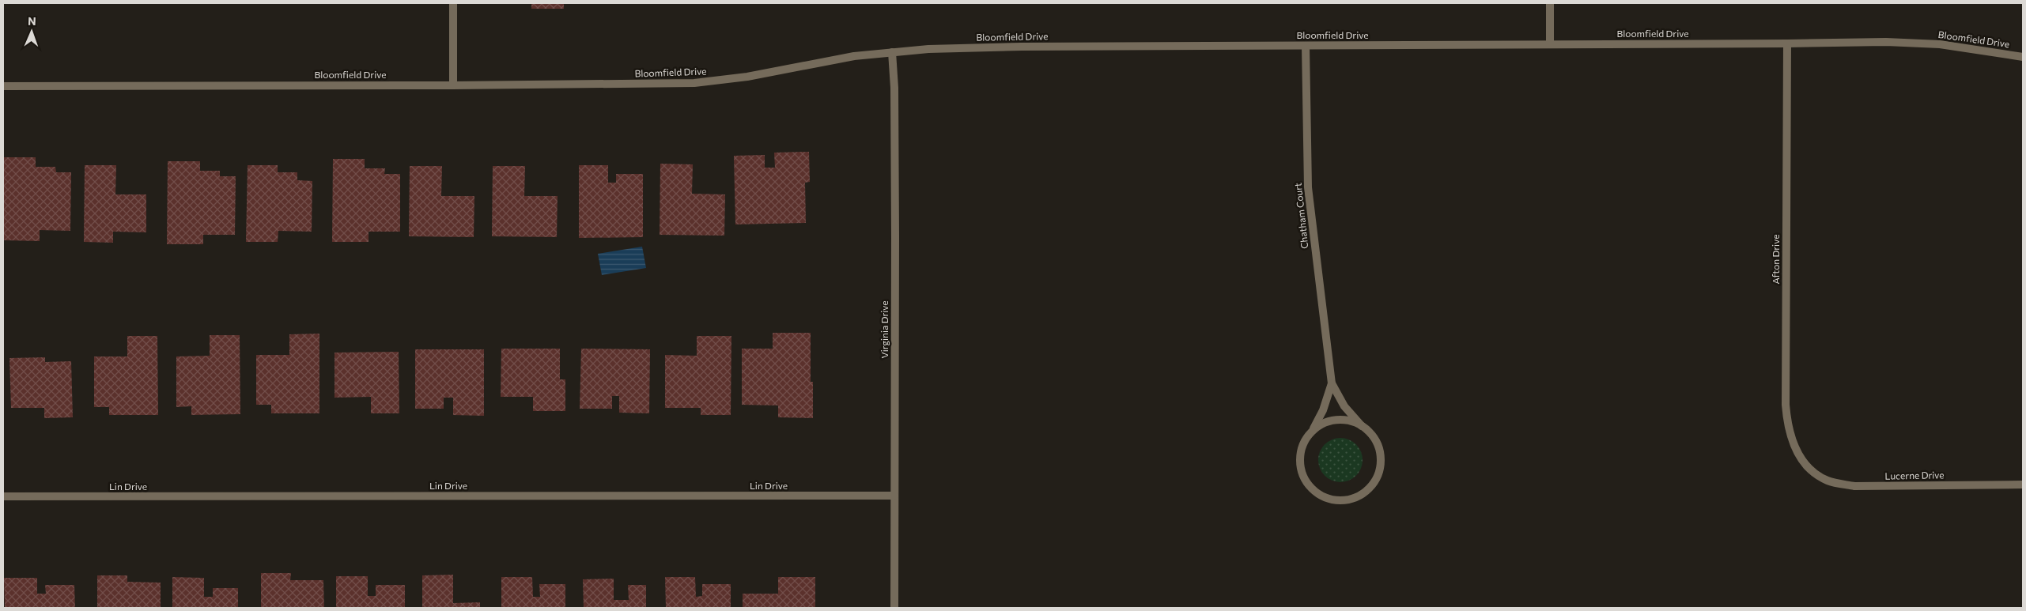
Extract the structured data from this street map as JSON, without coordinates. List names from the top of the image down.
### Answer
{
  "streets": {
    "street": [
      "Bloomfield Drive",
      "Chatham Court",
      "Afton Drive",
      "Virginia Drive",
      "Lucerne Drive",
      "Lin Drive"
    ]
  },
  "crossings": [
    ["Bloomfield Drive", "Chatham Court"],
    ["Bloomfield Drive", "Afton Drive"],
    ["Bloomfield Drive", "Virginia Drive"],
    ["Afton Drive", "Lucerne Drive"],
    ["Virginia Drive", "Lin Drive"]
  ],
  "north": "top"
}
